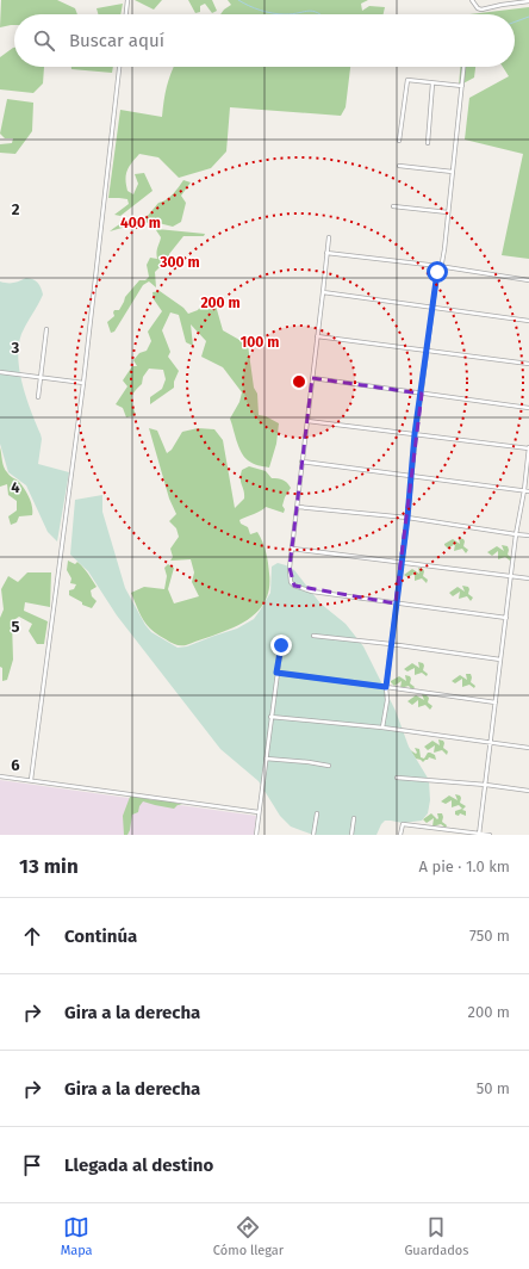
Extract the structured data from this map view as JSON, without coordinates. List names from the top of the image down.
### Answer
{
  "page": {
    "search": "Buscar aquí",
    "heading": ["13 min", "A pie · 1.0 km"],
    "list": [
      ["Continúa", "750 m"],
      ["Gira a la derecha", "200 m"],
      ["Gira a la derecha", "50 m"],
      "Llegada al destino"
    ],
    "nav": ["Mapa", "Cómo llegar", "Guardados"]
  },
  "grid": {
    "rows": [
      "2",
      "3",
      "4",
      "5",
      "6"
    ]
  },
  "rings": [
    "400 m",
    "300 m",
    "200 m",
    "100 m"
  ]
}
